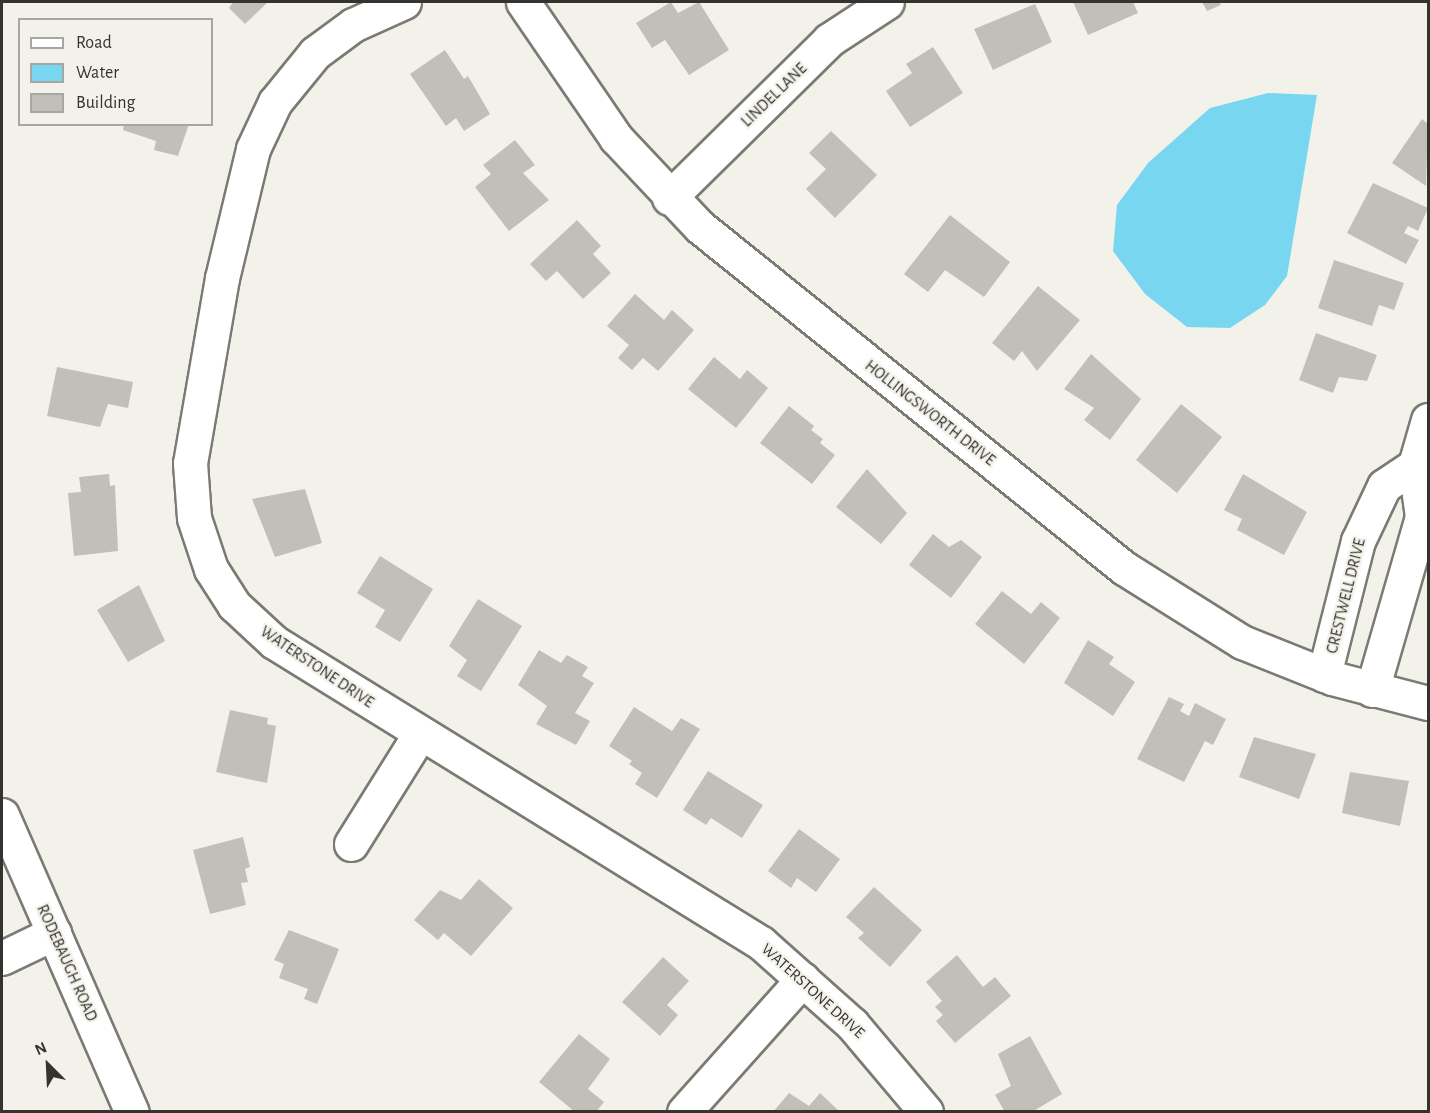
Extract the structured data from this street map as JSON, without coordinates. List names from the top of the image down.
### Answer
{
  "streets": {
    "street": [
      "LINDEL LANE",
      "HOLLINGSWORTH DRIVE",
      "CRESTWELL DRIVE",
      "WATERSTONE DRIVE",
      "RODEBAUGH ROAD"
    ]
  },
  "crossings": [
    ["LINDEL LANE", "HOLLINGSWORTH DRIVE"],
    ["HOLLINGSWORTH DRIVE", "CRESTWELL DRIVE"]
  ],
  "legend": ["Road", "Water", "Building"],
  "north": "top left"
}
